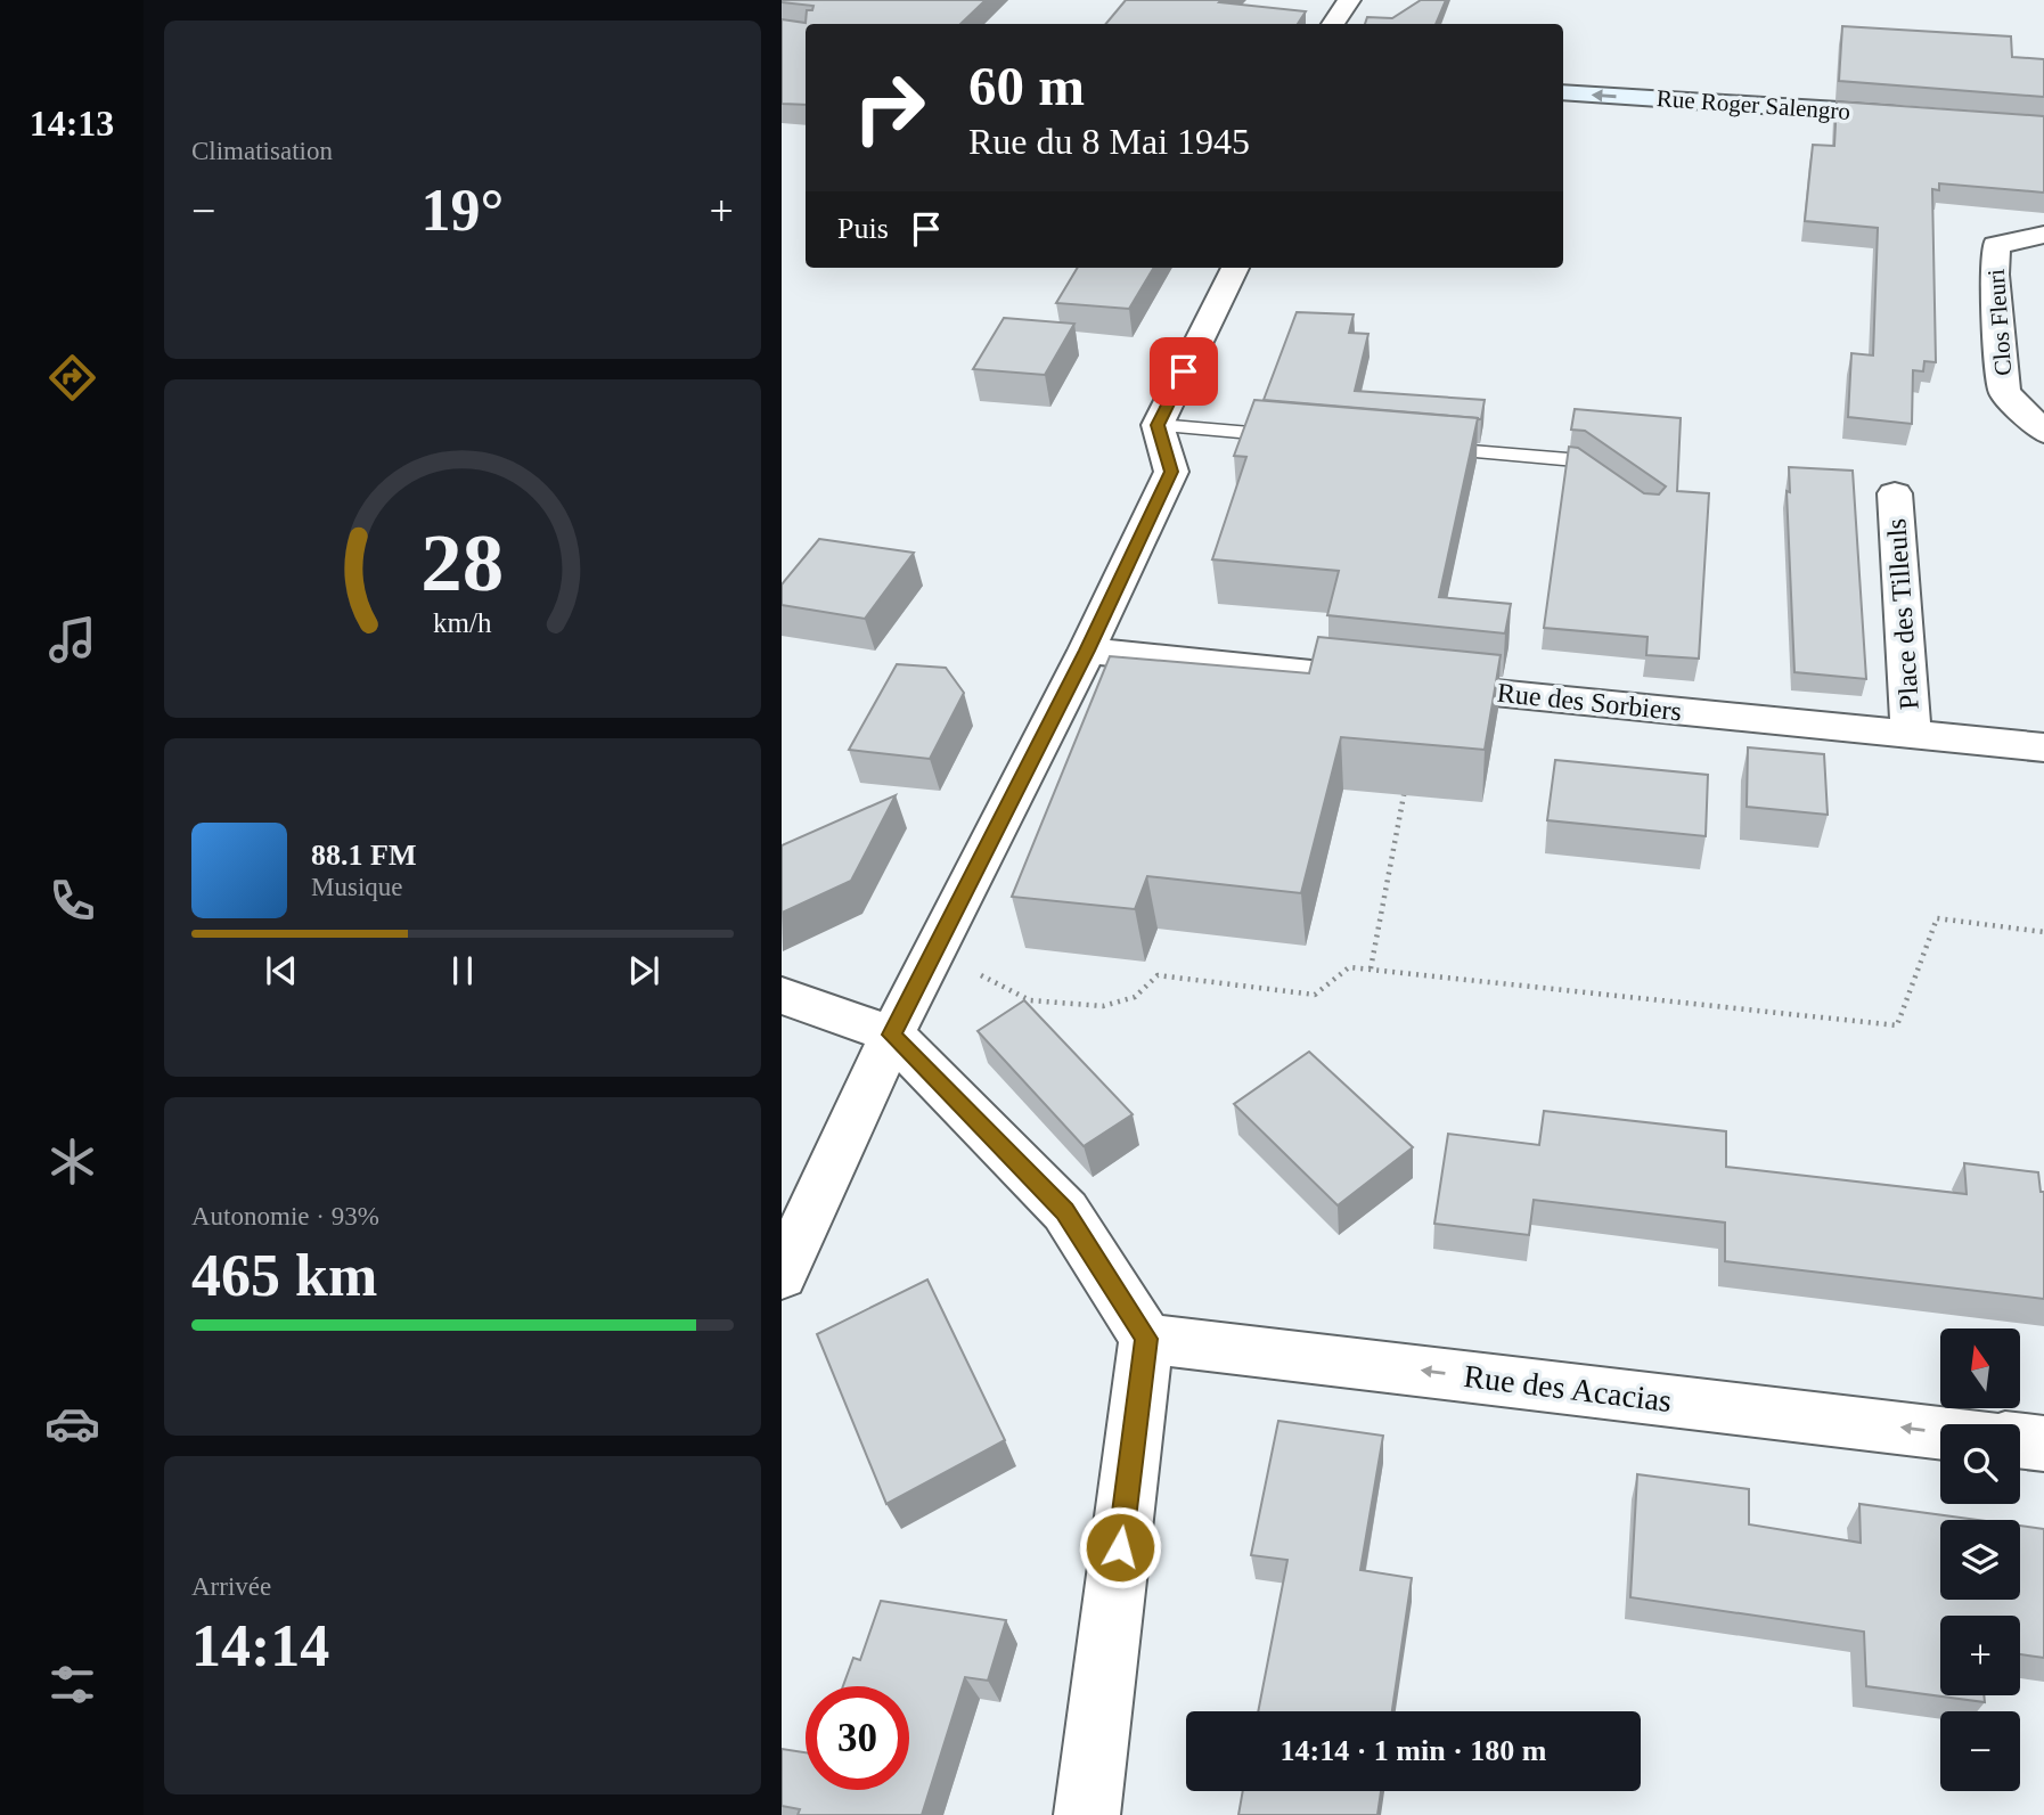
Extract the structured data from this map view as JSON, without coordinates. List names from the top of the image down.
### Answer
{
  "streets": {
    "street": [
      "Rue Roger Salengro",
      "Clos Fleuri",
      "Place des Tilleuls",
      "Rue des Sorbiers",
      "Rue des Acacias"
    ]
  },
  "crossings": [
    ["Place des Tilleuls", "Rue des Sorbiers"]
  ],
  "one_way": ["Rue Roger Salengro", "Rue des Acacias"],
  "north": "top",
  "page": {
    "tabs": "14:13",
    "tile": [
      "Climatisation",
      ["Autonomie · 93%", "465 km"],
      ["Arrivée", "14:14"]
    ],
    "turn": ["60 m", "Rue du 8 Mai 1945"],
    "heat": ["−", "19°", "+"],
    "then": "Puis",
    "song": ["88.1 FM", "Musique"],
    "map_buttons": ["+", "−"],
    "limit": "30",
    "trip": "14:14 · 1 min · 180 m",
    "gauge": ["28", "km/h"]
  }
}
